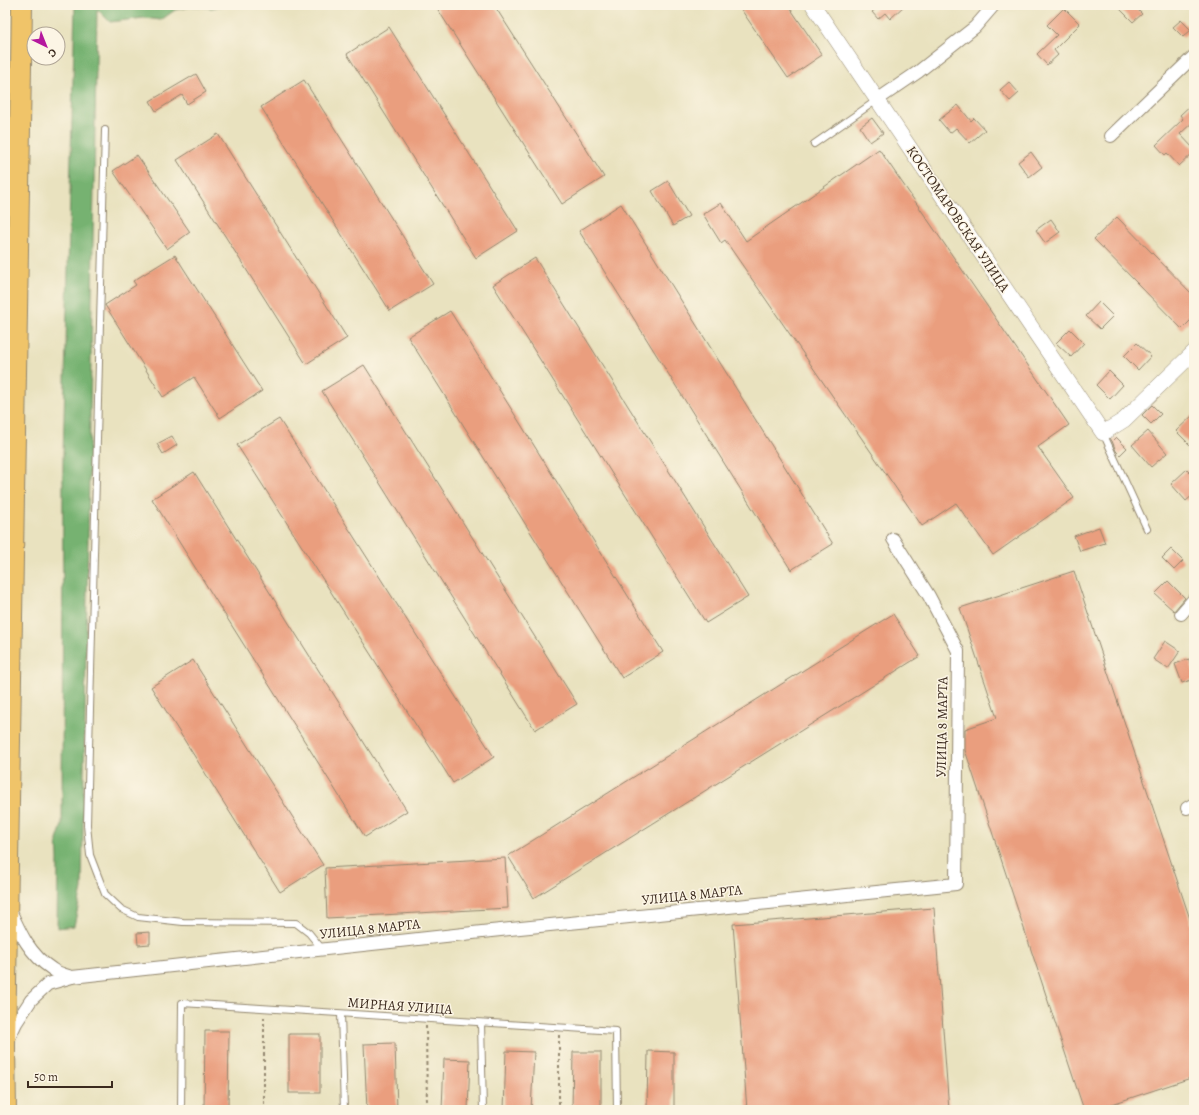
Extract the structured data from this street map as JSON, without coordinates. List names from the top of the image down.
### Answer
{
  "streets": {
    "street": ["КОСТОМАРОВСКАЯ УЛИЦА", "УЛИЦА 8 МАРТА"],
    "lane": ["МИРНАЯ УЛИЦА"]
  },
  "scale_bar": "50 m",
  "north": "bottom right"
}
